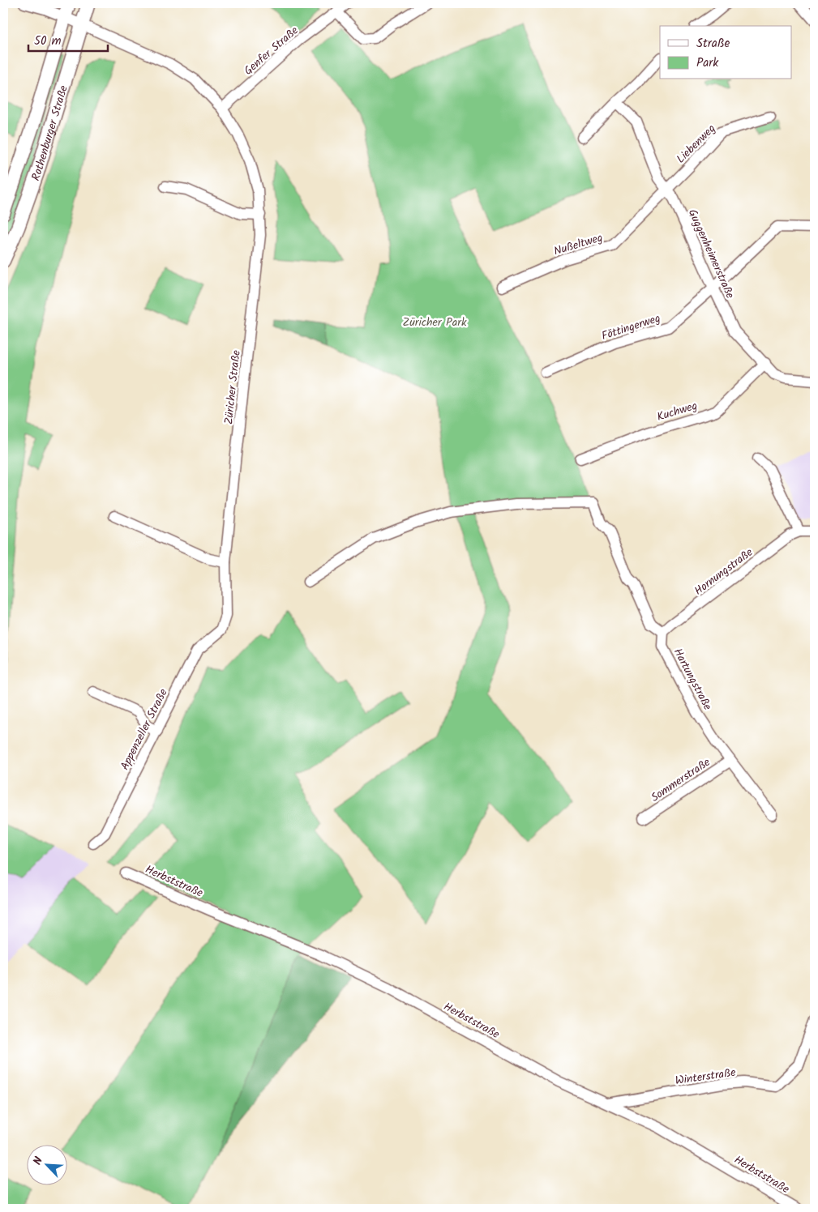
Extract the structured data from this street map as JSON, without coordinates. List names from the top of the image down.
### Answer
{
  "streets": {
    "main road": ["Rothenburger Straße"],
    "street": [
      "Genfer Straße",
      "Liebenweg",
      "Nußeltweg",
      "Guggenheimerstraße",
      "Föttingerweg",
      "Züricher Straße",
      "Kuchweg",
      "Hornungstraße",
      "Hartungstraße",
      "Appenzeller Straße",
      "Sommerstraße",
      "Herbststraße",
      "Winterstraße"
    ]
  },
  "crossings": [
    ["Genfer Straße", "Züricher Straße"],
    ["Rothenburger Straße", "Züricher Straße"],
    ["Liebenweg", "Nußeltweg"],
    ["Liebenweg", "Guggenheimerstraße"],
    ["Nußeltweg", "Guggenheimerstraße"],
    ["Guggenheimerstraße", "Föttingerweg"],
    ["Guggenheimerstraße", "Kuchweg"],
    ["Züricher Straße", "Appenzeller Straße"],
    ["Hornungstraße", "Hartungstraße"],
    ["Hartungstraße", "Sommerstraße"],
    ["Herbststraße", "Winterstraße"]
  ],
  "parks": ["Züricher Park"],
  "legend": ["Straße", "Park"],
  "scale_bar": "50 m",
  "north": "top left"
}
